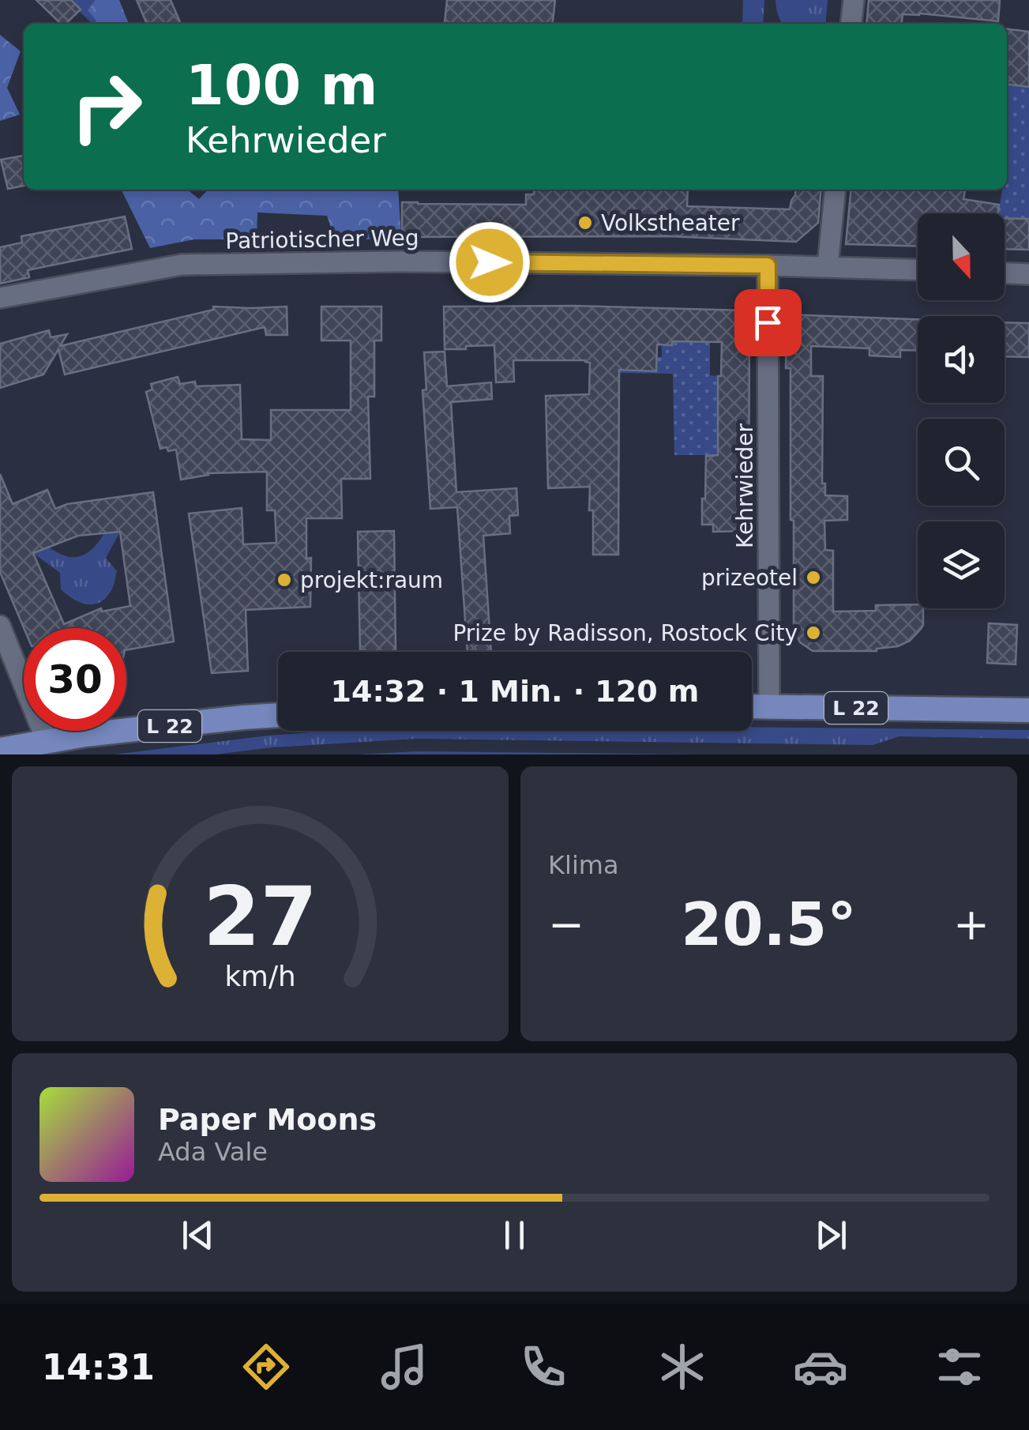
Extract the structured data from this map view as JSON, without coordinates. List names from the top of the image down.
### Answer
{
  "streets": {
    "main road": ["L 22"],
    "street": ["Patriotischer Weg", "Kehrwieder"]
  },
  "crossings": [
    ["Patriotischer Weg", "Kehrwieder"],
    ["Kehrwieder", "L 22"]
  ],
  "places": [
    "Volkstheater",
    "prizeotel",
    "projekt:raum",
    "Prize by Radisson, Rostock City"
  ],
  "north": "bottom",
  "page": {
    "turn": ["100 m", "Kehrwieder"],
    "limit": "30",
    "trip": "14:32 · 1 Min. · 120 m",
    "tile": "Klima",
    "heat": ["−", "20.5°", "+"],
    "song": ["Paper Moons", "Ada Vale"],
    "tabs": "14:31",
    "gauge": ["27", "km/h"]
  }
}
